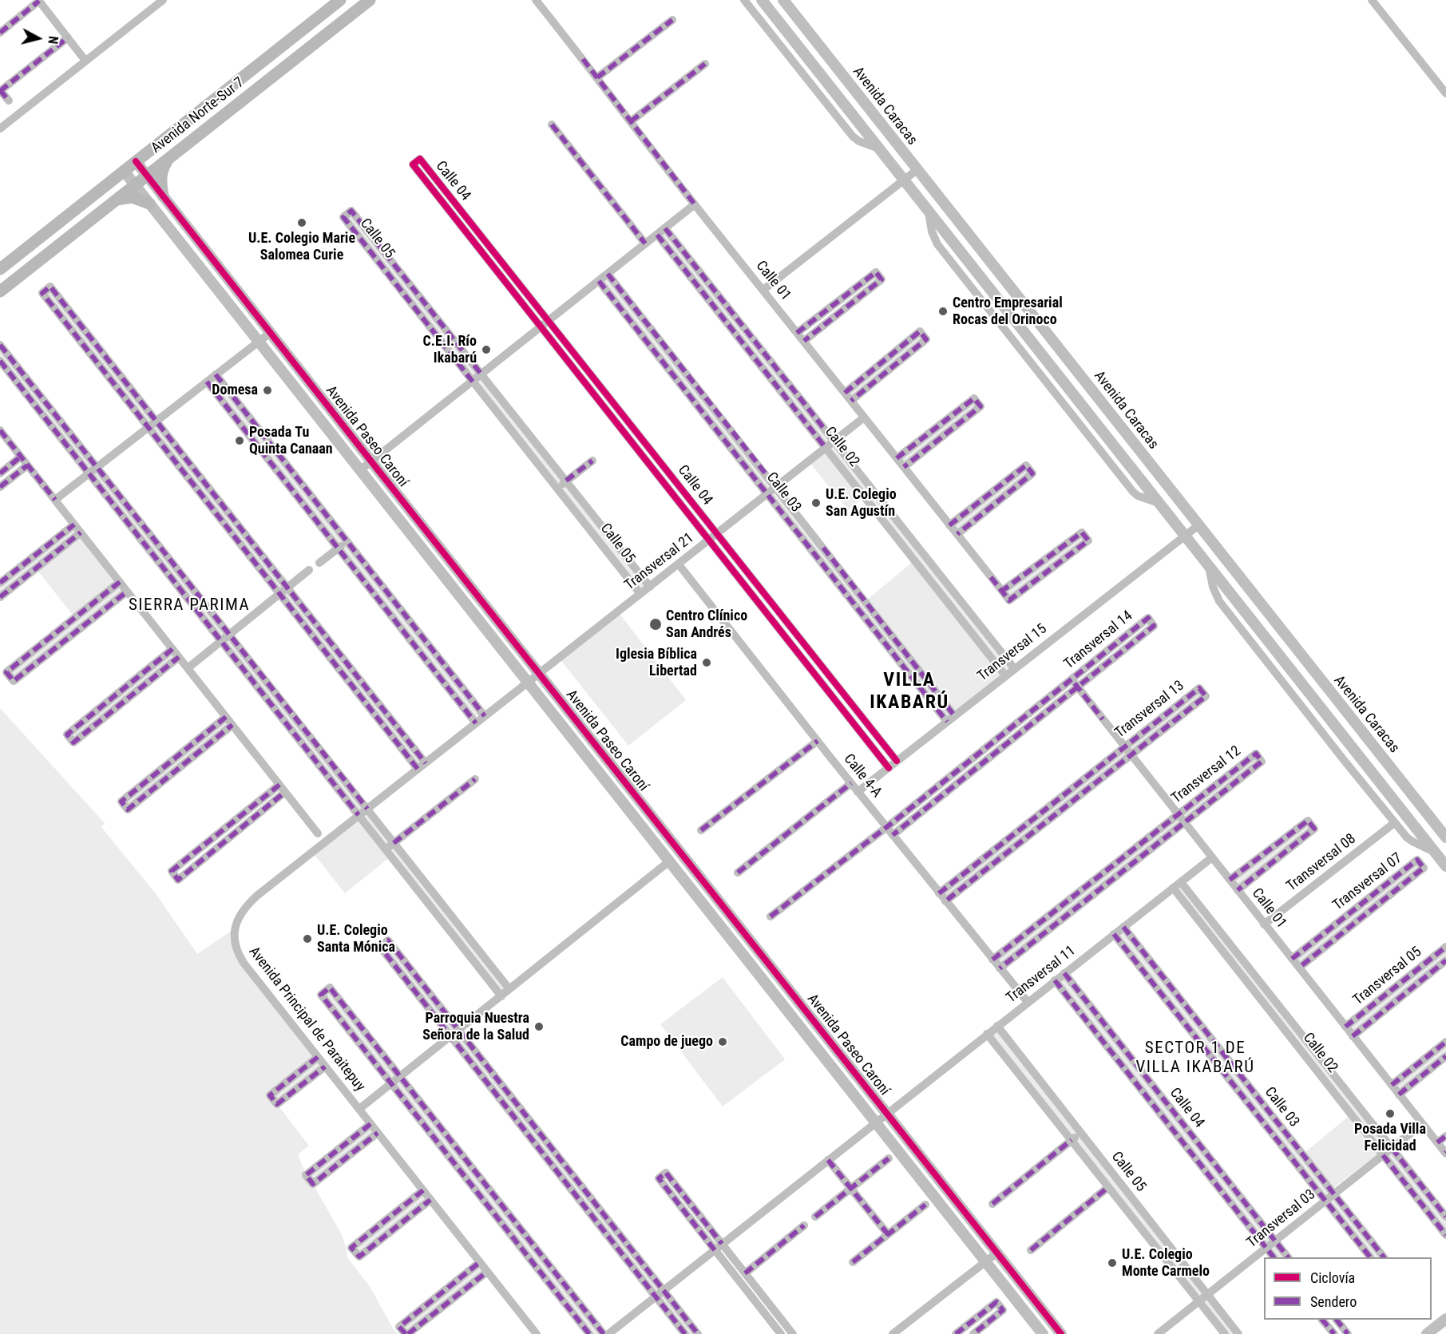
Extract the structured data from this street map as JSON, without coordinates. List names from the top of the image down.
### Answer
{
  "streets": {
    "main road": ["Avenida Norte-Sur 7"],
    "street": [
      "Avenida Caracas",
      "Calle 04",
      "Calle 05",
      "Calle 01",
      "Avenida Paseo Caroní",
      "Calle 02",
      "Calle 03",
      "Transversal 21",
      "Transversal 14",
      "Transversal 15",
      "Transversal 13",
      "Transversal 12",
      "Calle 4-A",
      "Transversal 08",
      "Transversal 07",
      "Transversal 11",
      "Transversal 05",
      "Avenida Principal de Paraitepuy",
      "Transversal 03"
    ]
  },
  "crossings": [
    ["Avenida Caracas", "Transversal 15"],
    ["Avenida Norte-Sur 7", "Avenida Paseo Caroní"],
    ["Calle 04", "Transversal 21"],
    ["Calle 04", "Transversal 15"],
    ["Calle 04", "Transversal 11"],
    ["Calle 04", "Transversal 03"],
    ["Calle 05", "Transversal 21"],
    ["Calle 05", "Transversal 11"],
    ["Calle 05", "Transversal 03"],
    ["Calle 01", "Transversal 21"],
    ["Calle 01", "Transversal 14"],
    ["Calle 01", "Transversal 13"],
    ["Calle 01", "Transversal 12"],
    ["Calle 01", "Transversal 08"],
    ["Calle 01", "Transversal 07"],
    ["Calle 01", "Transversal 11"],
    ["Calle 01", "Transversal 05"],
    ["Calle 01", "Transversal 03"],
    ["Avenida Paseo Caroní", "Transversal 21"],
    ["Avenida Paseo Caroní", "Transversal 11"],
    ["Avenida Paseo Caroní", "Avenida Principal de Paraitepuy"],
    ["Calle 02", "Transversal 21"],
    ["Calle 02", "Transversal 15"],
    ["Calle 02", "Transversal 11"],
    ["Calle 02", "Transversal 03"],
    ["Calle 03", "Transversal 21"],
    ["Calle 03", "Transversal 15"],
    ["Calle 03", "Transversal 11"],
    ["Calle 03", "Transversal 03"],
    ["Transversal 21", "Calle 4-A"],
    ["Transversal 21", "Avenida Principal de Paraitepuy"],
    ["Transversal 14", "Calle 4-A"],
    ["Transversal 15", "Calle 4-A"],
    ["Transversal 13", "Calle 4-A"],
    ["Transversal 12", "Calle 4-A"],
    ["Calle 4-A", "Transversal 11"]
  ],
  "districts": ["SIERRA PARIMA", "VILLA IKABARÚ", "SECTOR 1 DE VILLA IKABARÚ"],
  "places": [
    "U.E. Colegio Marie Salomea Curie",
    "Centro Empresarial Rocas del Orinoco",
    "C.E.I. Río Ikabarú",
    "Domesa",
    "Posada Tu Quinta Canaan",
    "U.E. Colegio San Agustín",
    "Centro Clínico San Andrés",
    "Iglesia Bíblica Libertad",
    "U.E. Colegio Santa Mónica",
    "Parroquia Nuestra Señora de la Salud",
    "Campo de juego",
    "Posada Villa Felicidad",
    "U.E. Colegio Monte Carmelo"
  ],
  "legend": ["Ciclovía", "Sendero"],
  "north": "right"
}
